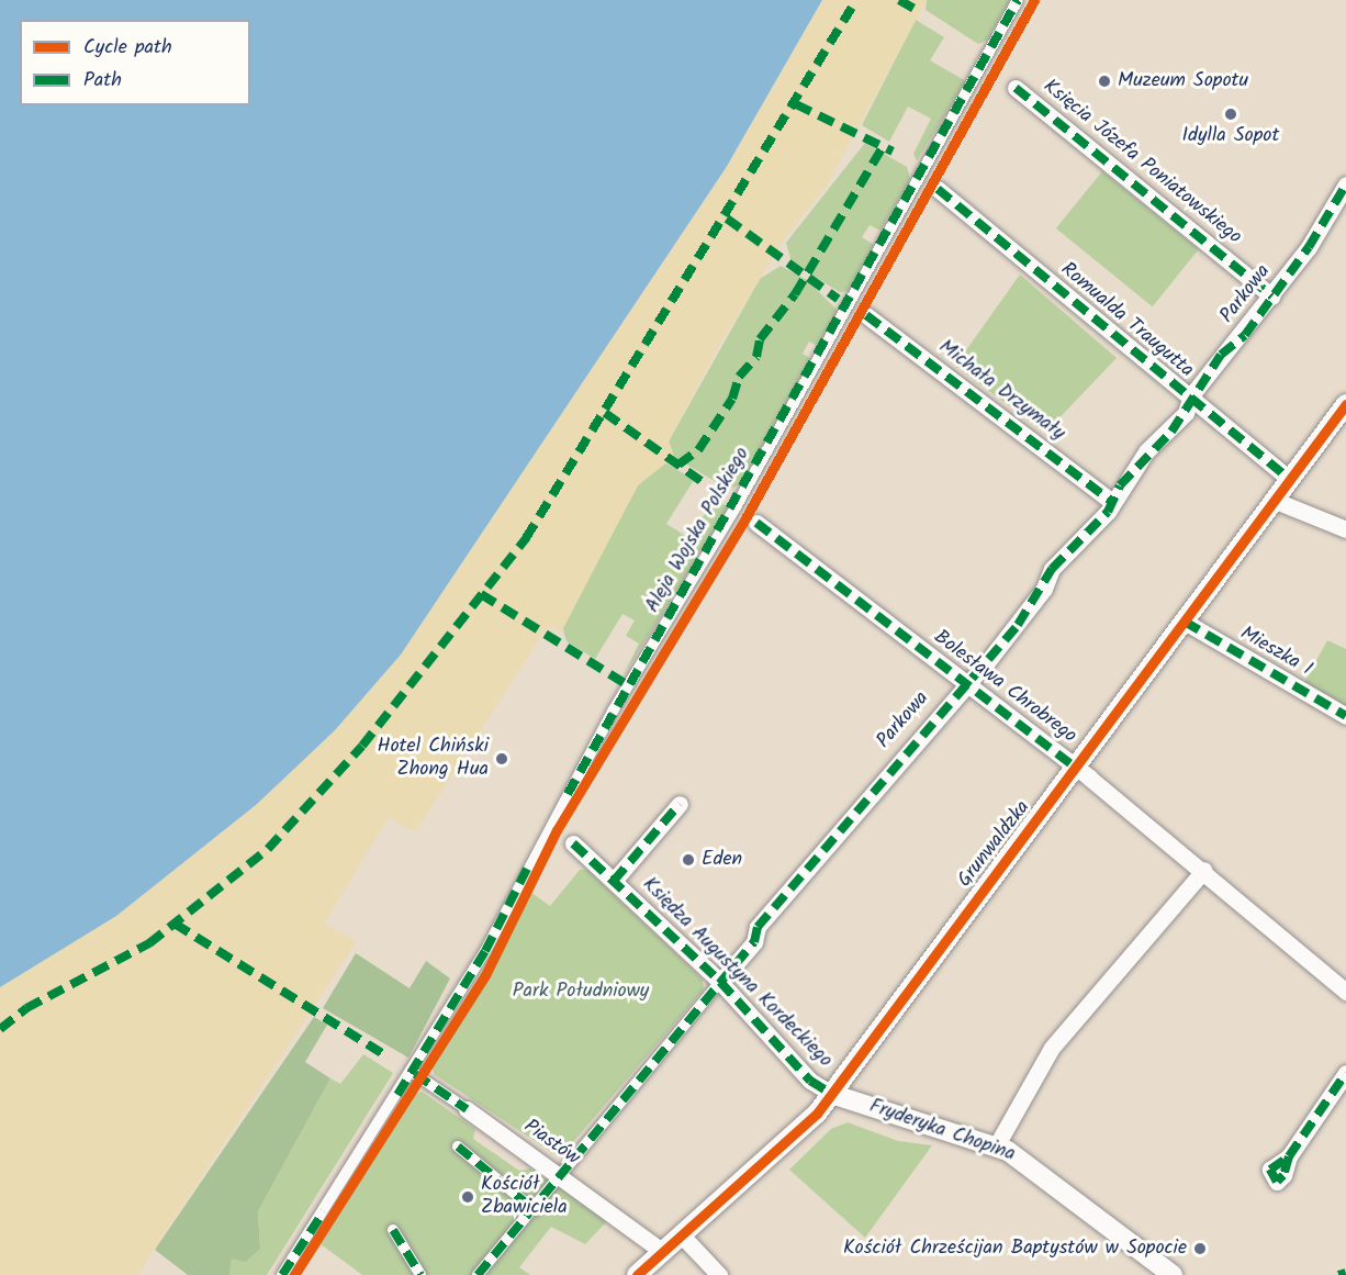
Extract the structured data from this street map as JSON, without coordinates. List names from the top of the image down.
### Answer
{
  "streets": {
    "street": [
      "Księcia Józefa Poniatowskiego",
      "Parkowa",
      "Romualda Traugutta",
      "Michała Drzymały",
      "Aleja Wojska Polskiego",
      "Mieszka I",
      "Bolesława Chrobrego",
      "Grunwaldzka",
      "Księdza Augustyna Kordeckiego",
      "Fryderyka Chopina",
      "Piastów"
    ]
  },
  "crossings": [
    ["Księcia Józefa Poniatowskiego", "Parkowa"],
    ["Parkowa", "Romualda Traugutta"],
    ["Parkowa", "Michała Drzymały"],
    ["Parkowa", "Bolesława Chrobrego"],
    ["Parkowa", "Księdza Augustyna Kordeckiego"],
    ["Parkowa", "Piastów"],
    ["Romualda Traugutta", "Grunwaldzka"],
    ["Aleja Wojska Polskiego", "Piastów"],
    ["Mieszka I", "Grunwaldzka"],
    ["Bolesława Chrobrego", "Grunwaldzka"],
    ["Grunwaldzka", "Księdza Augustyna Kordeckiego"],
    ["Grunwaldzka", "Fryderyka Chopina"],
    ["Grunwaldzka", "Piastów"],
    ["Księdza Augustyna Kordeckiego", "Fryderyka Chopina"]
  ],
  "parks": ["Park Południowy"],
  "places": [
    "Muzeum Sopotu",
    "Idylla Sopot",
    "Hotel Chiński Zhong Hua",
    "Eden",
    "Kościół Zbawiciela",
    "Kościół Chrześcijan Baptystów w Sopocie"
  ],
  "legend": ["Cycle path", "Path"]
}
